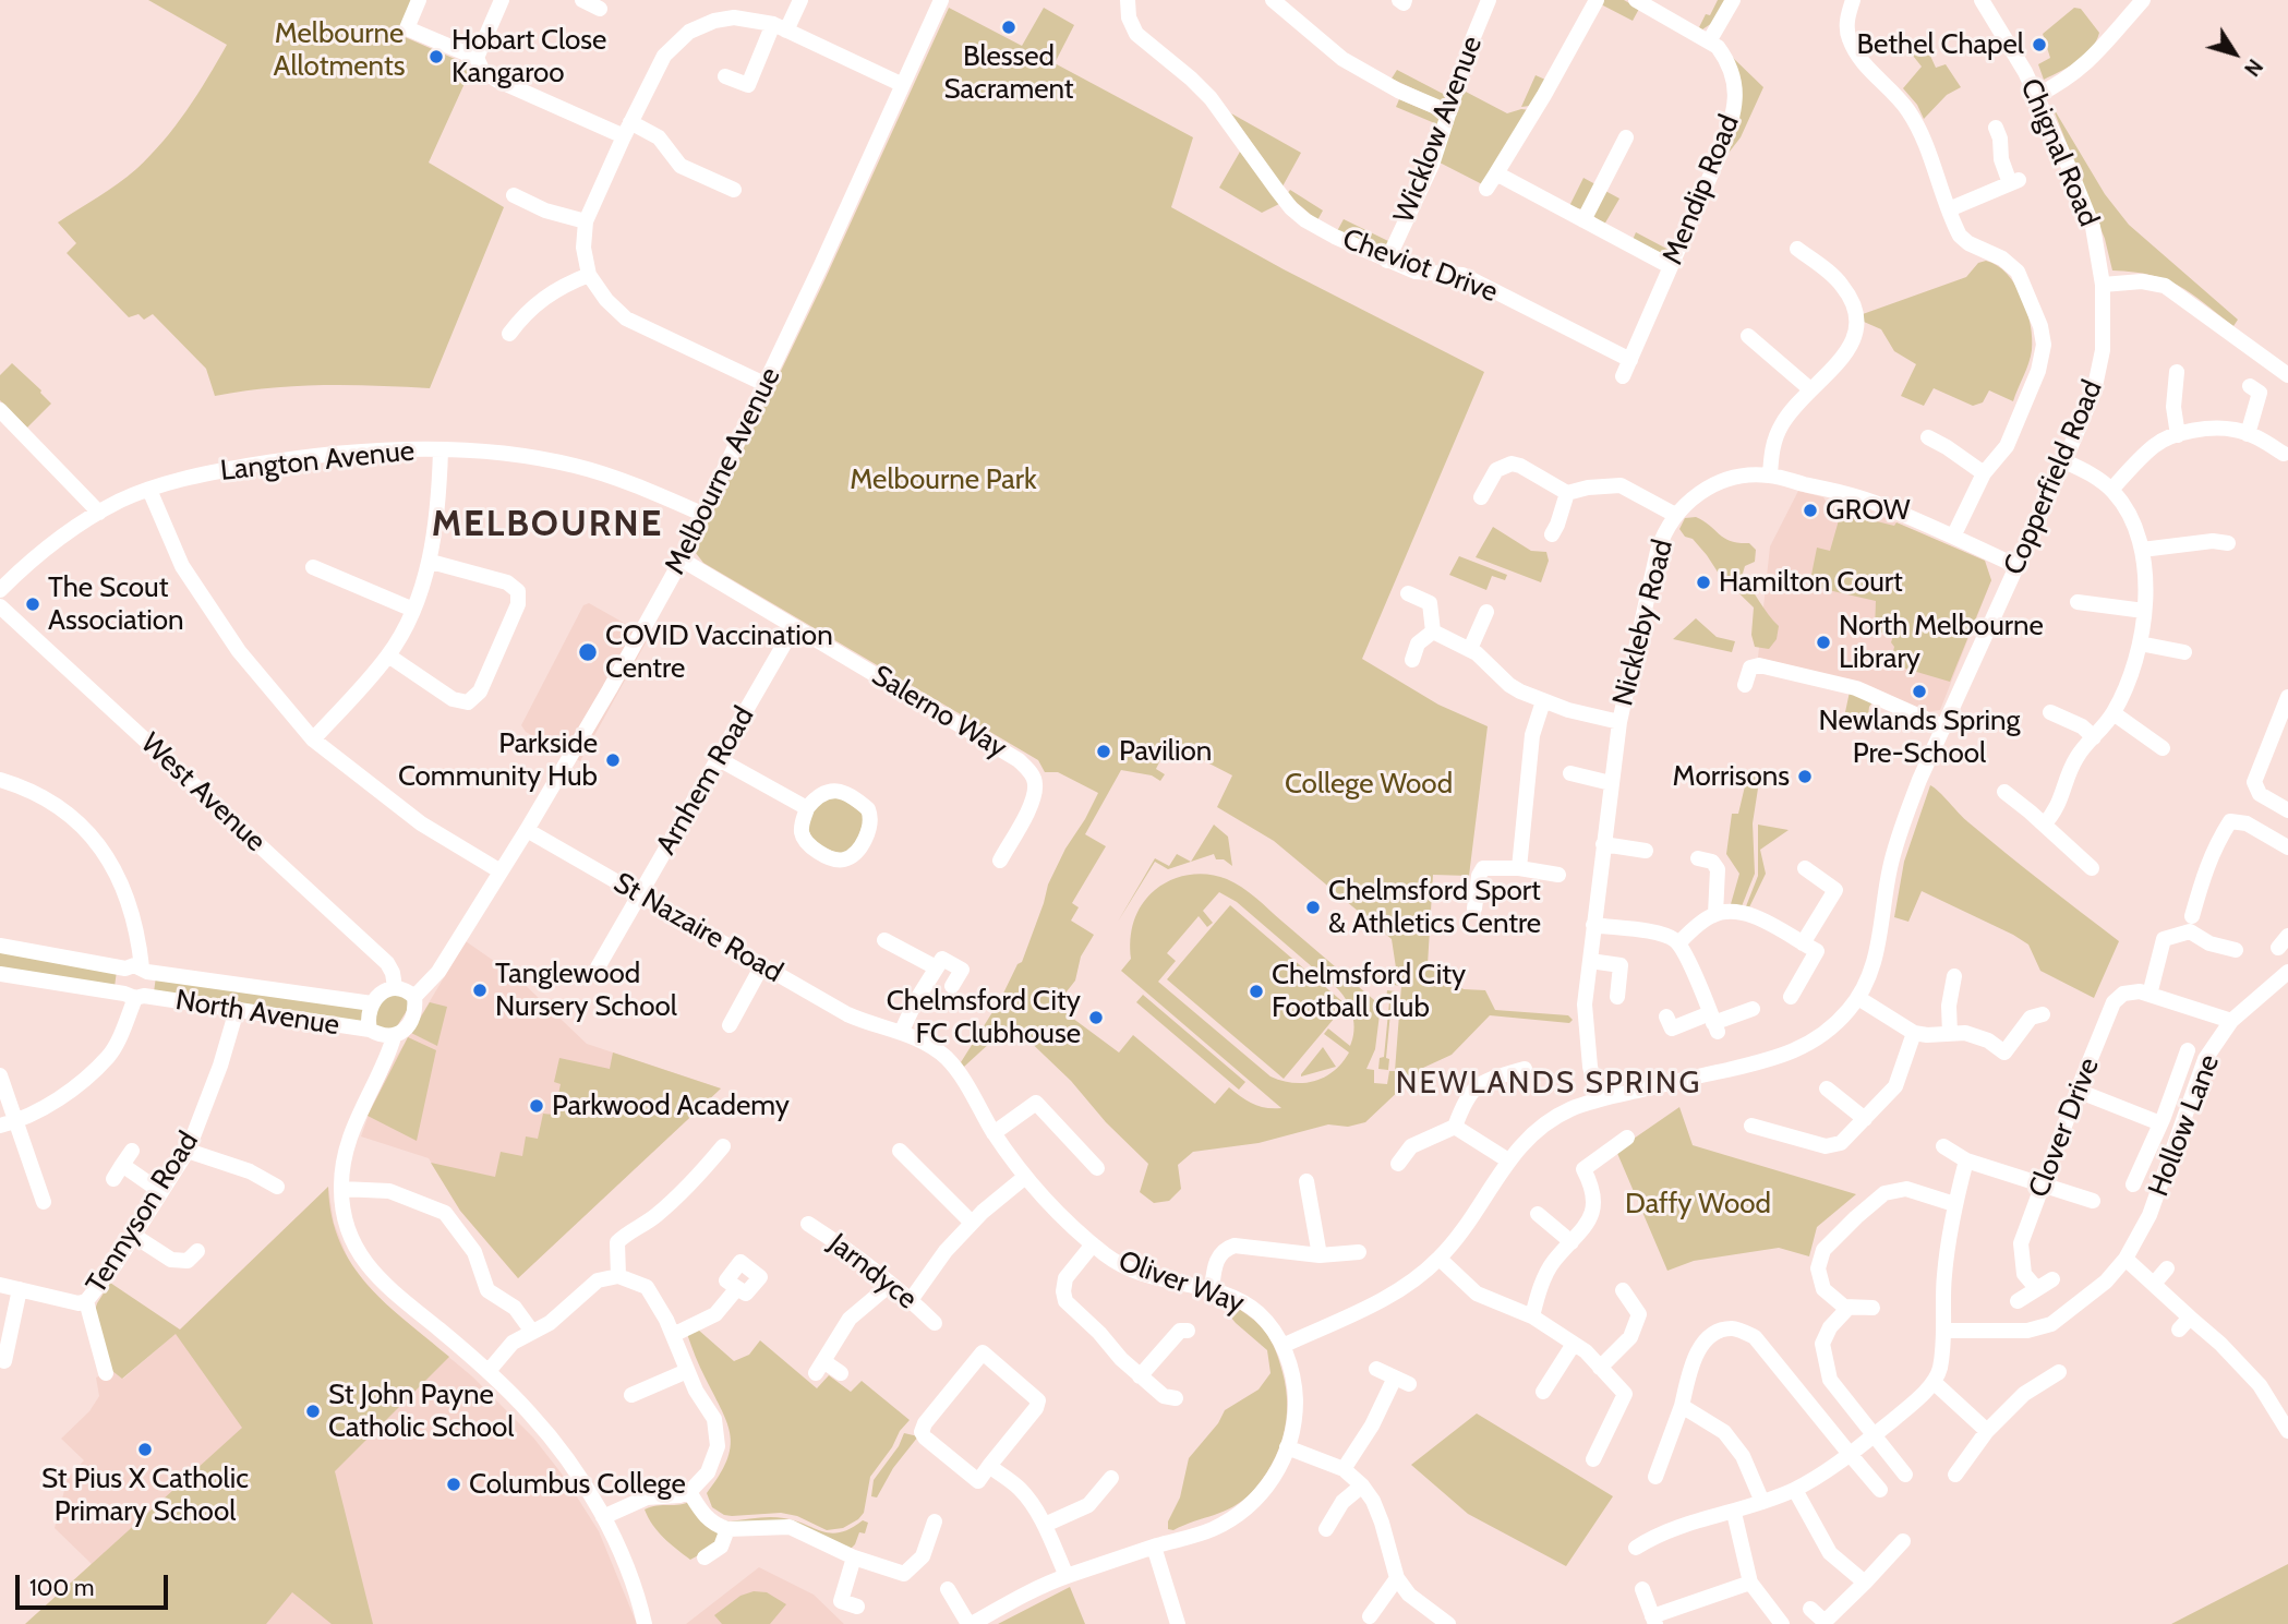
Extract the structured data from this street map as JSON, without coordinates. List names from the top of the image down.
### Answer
{
  "streets": {
    "street": [
      "Wicklow Avenue",
      "Chignal Road",
      "Mendip Road",
      "Cheviot Drive",
      "Langton Avenue",
      "Melbourne Avenue",
      "Copperfield Road",
      "Nickleby Road",
      "Salerno Way",
      "Arnhem Road",
      "West Avenue",
      "St Nazaire Road",
      "North Avenue",
      "Hollow Lane",
      "Clover Drive",
      "Tennyson Road",
      "Jarndyce",
      "Oliver Way"
    ]
  },
  "crossings": [
    ["Wicklow Avenue", "Cheviot Drive"],
    ["Chignal Road", "Copperfield Road"],
    ["Mendip Road", "Cheviot Drive"],
    ["Langton Avenue", "Melbourne Avenue"],
    ["Melbourne Avenue", "Salerno Way"],
    ["Melbourne Avenue", "West Avenue"],
    ["Melbourne Avenue", "St Nazaire Road"],
    ["Melbourne Avenue", "North Avenue"],
    ["Copperfield Road", "Nickleby Road"],
    ["Copperfield Road", "Oliver Way"],
    ["Salerno Way", "Arnhem Road"],
    ["Arnhem Road", "St Nazaire Road"],
    ["West Avenue", "North Avenue"],
    ["St Nazaire Road", "Oliver Way"],
    ["North Avenue", "Tennyson Road"],
    ["Hollow Lane", "Clover Drive"]
  ],
  "districts": ["MELBOURNE", "NEWLANDS SPRING"],
  "parks": [
    "Melbourne Allotments",
    "Melbourne Park",
    "College Wood",
    "Daffy Wood"
  ],
  "places": [
    "Blessed Sacrament",
    "Bethel Chapel",
    "Hobart Close Kangaroo",
    "GROW",
    "Hamilton Court",
    "The Scout Association",
    "North Melbourne Library",
    "COVID Vaccination Centre",
    "Newlands Spring Pre-School",
    "Pavilion",
    "Parkside Community Hub",
    "Morrisons",
    "Chelmsford Sport & Athletics Centre",
    "Tanglewood Nursery School",
    "Chelmsford City Football Club",
    "Chelmsford City FC Clubhouse",
    "Parkwood Academy",
    "St John Payne Catholic School",
    "St Pius X Catholic Primary School",
    "Columbus College"
  ],
  "scale_bar": "100 m",
  "north": "bottom right"
}
